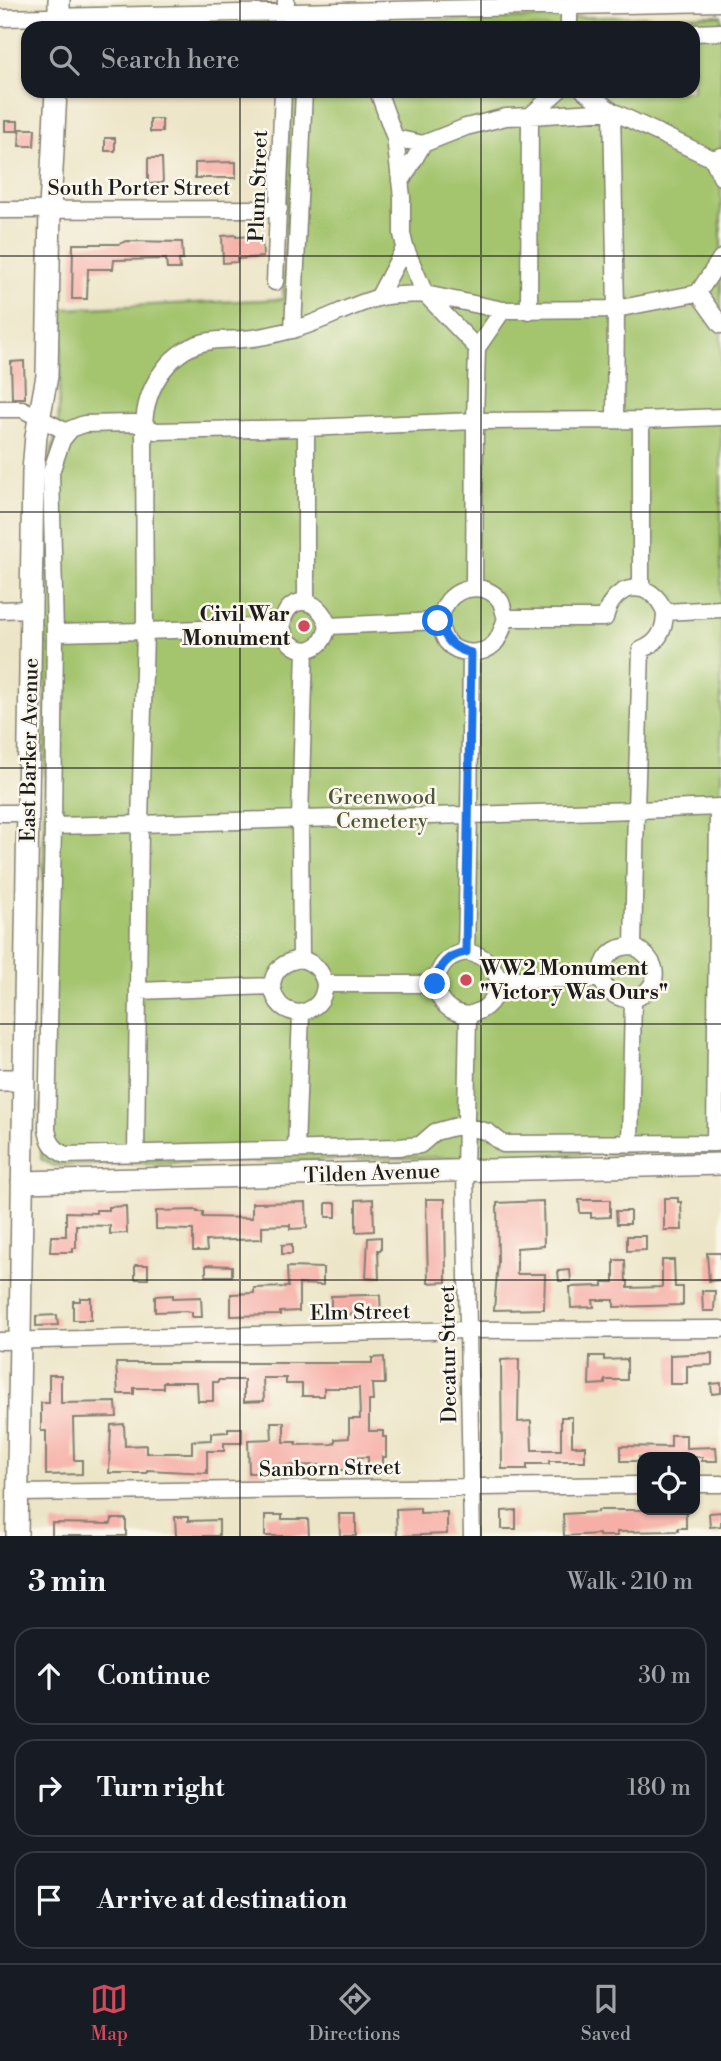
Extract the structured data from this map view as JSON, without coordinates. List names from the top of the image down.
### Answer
{
  "streets": {
    "street": [
      "Plum Street",
      "South Porter Street",
      "East Barker Avenue",
      "Tilden Avenue",
      "Elm Street",
      "Decatur Street",
      "Sanborn Street"
    ]
  },
  "crossings": [
    ["Plum Street", "South Porter Street"],
    ["South Porter Street", "East Barker Avenue"],
    ["East Barker Avenue", "Tilden Avenue"],
    ["East Barker Avenue", "Elm Street"],
    ["East Barker Avenue", "Sanborn Street"],
    ["Tilden Avenue", "Decatur Street"],
    ["Elm Street", "Decatur Street"],
    ["Decatur Street", "Sanborn Street"]
  ],
  "parks": ["Greenwood Cemetery"],
  "places": ["Civil War Monument", "WW2 Monument \"Victory Was Ours\""],
  "page": {
    "search": "Search here",
    "heading": ["3 min", "Walk · 210 m"],
    "list": [
      ["Continue", "30 m"],
      ["Turn right", "180 m"],
      "Arrive at destination"
    ],
    "nav": ["Map", "Directions", "Saved"]
  }
}
